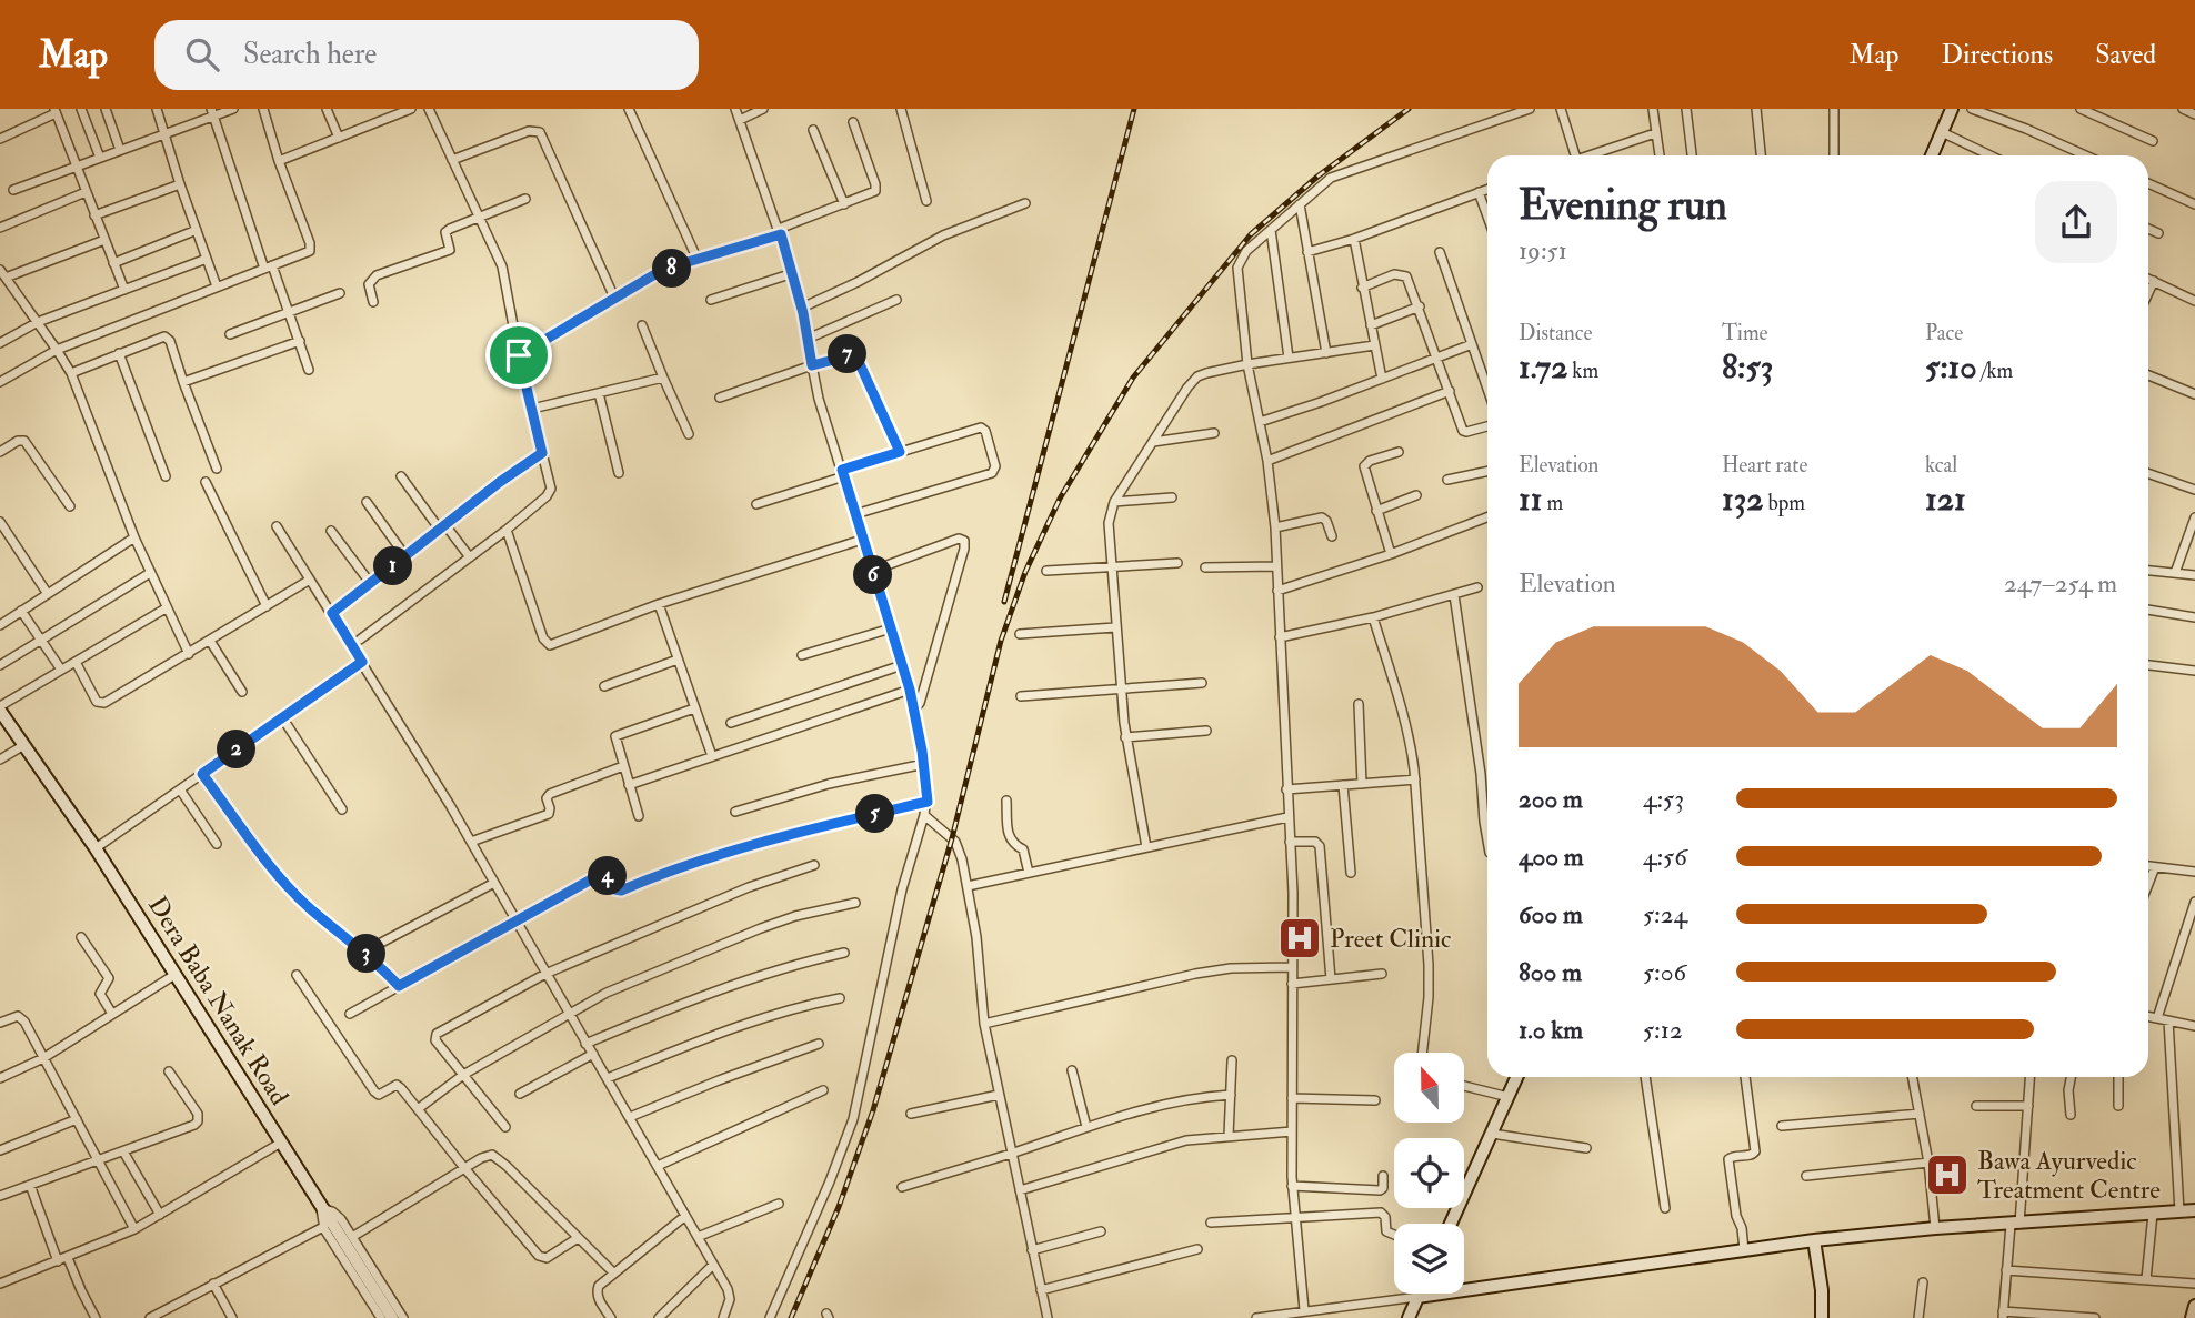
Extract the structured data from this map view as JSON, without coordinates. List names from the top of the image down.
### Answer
{
  "streets": {
    "main road": ["Dera Baba Nanak Road"]
  },
  "places": {
    "hospital": ["Preet Clinic", "Bawa Ayurvedic Treatment Centre"]
  },
  "north": "top",
  "page": {
    "header": "Map",
    "search": "Search here",
    "nav": ["Map", "Directions", "Saved"],
    "heading": ["Evening run", "19:51"],
    "pins": [
      "8",
      "7",
      "1",
      "6",
      "2",
      "5",
      "4",
      "3"
    ],
    "stats": [
      ["Distance", "1.72 km"],
      ["Time", "8:53"],
      ["Pace", "5:10 /km"],
      ["Elevation", "11 m"],
      ["Heart rate", "132 bpm"],
      ["kcal", "121"]
    ],
    "chart": ["Elevation", "247–254 m"],
    "list": [
      {
        "name": "200 m",
        "note": "4:53"
      },
      {
        "name": "400 m",
        "note": "4:56"
      },
      {
        "name": "600 m",
        "note": "5:24"
      },
      {
        "name": "800 m",
        "note": "5:06"
      },
      {
        "name": "1.0 km",
        "note": "5:12"
      }
    ]
  }
}
